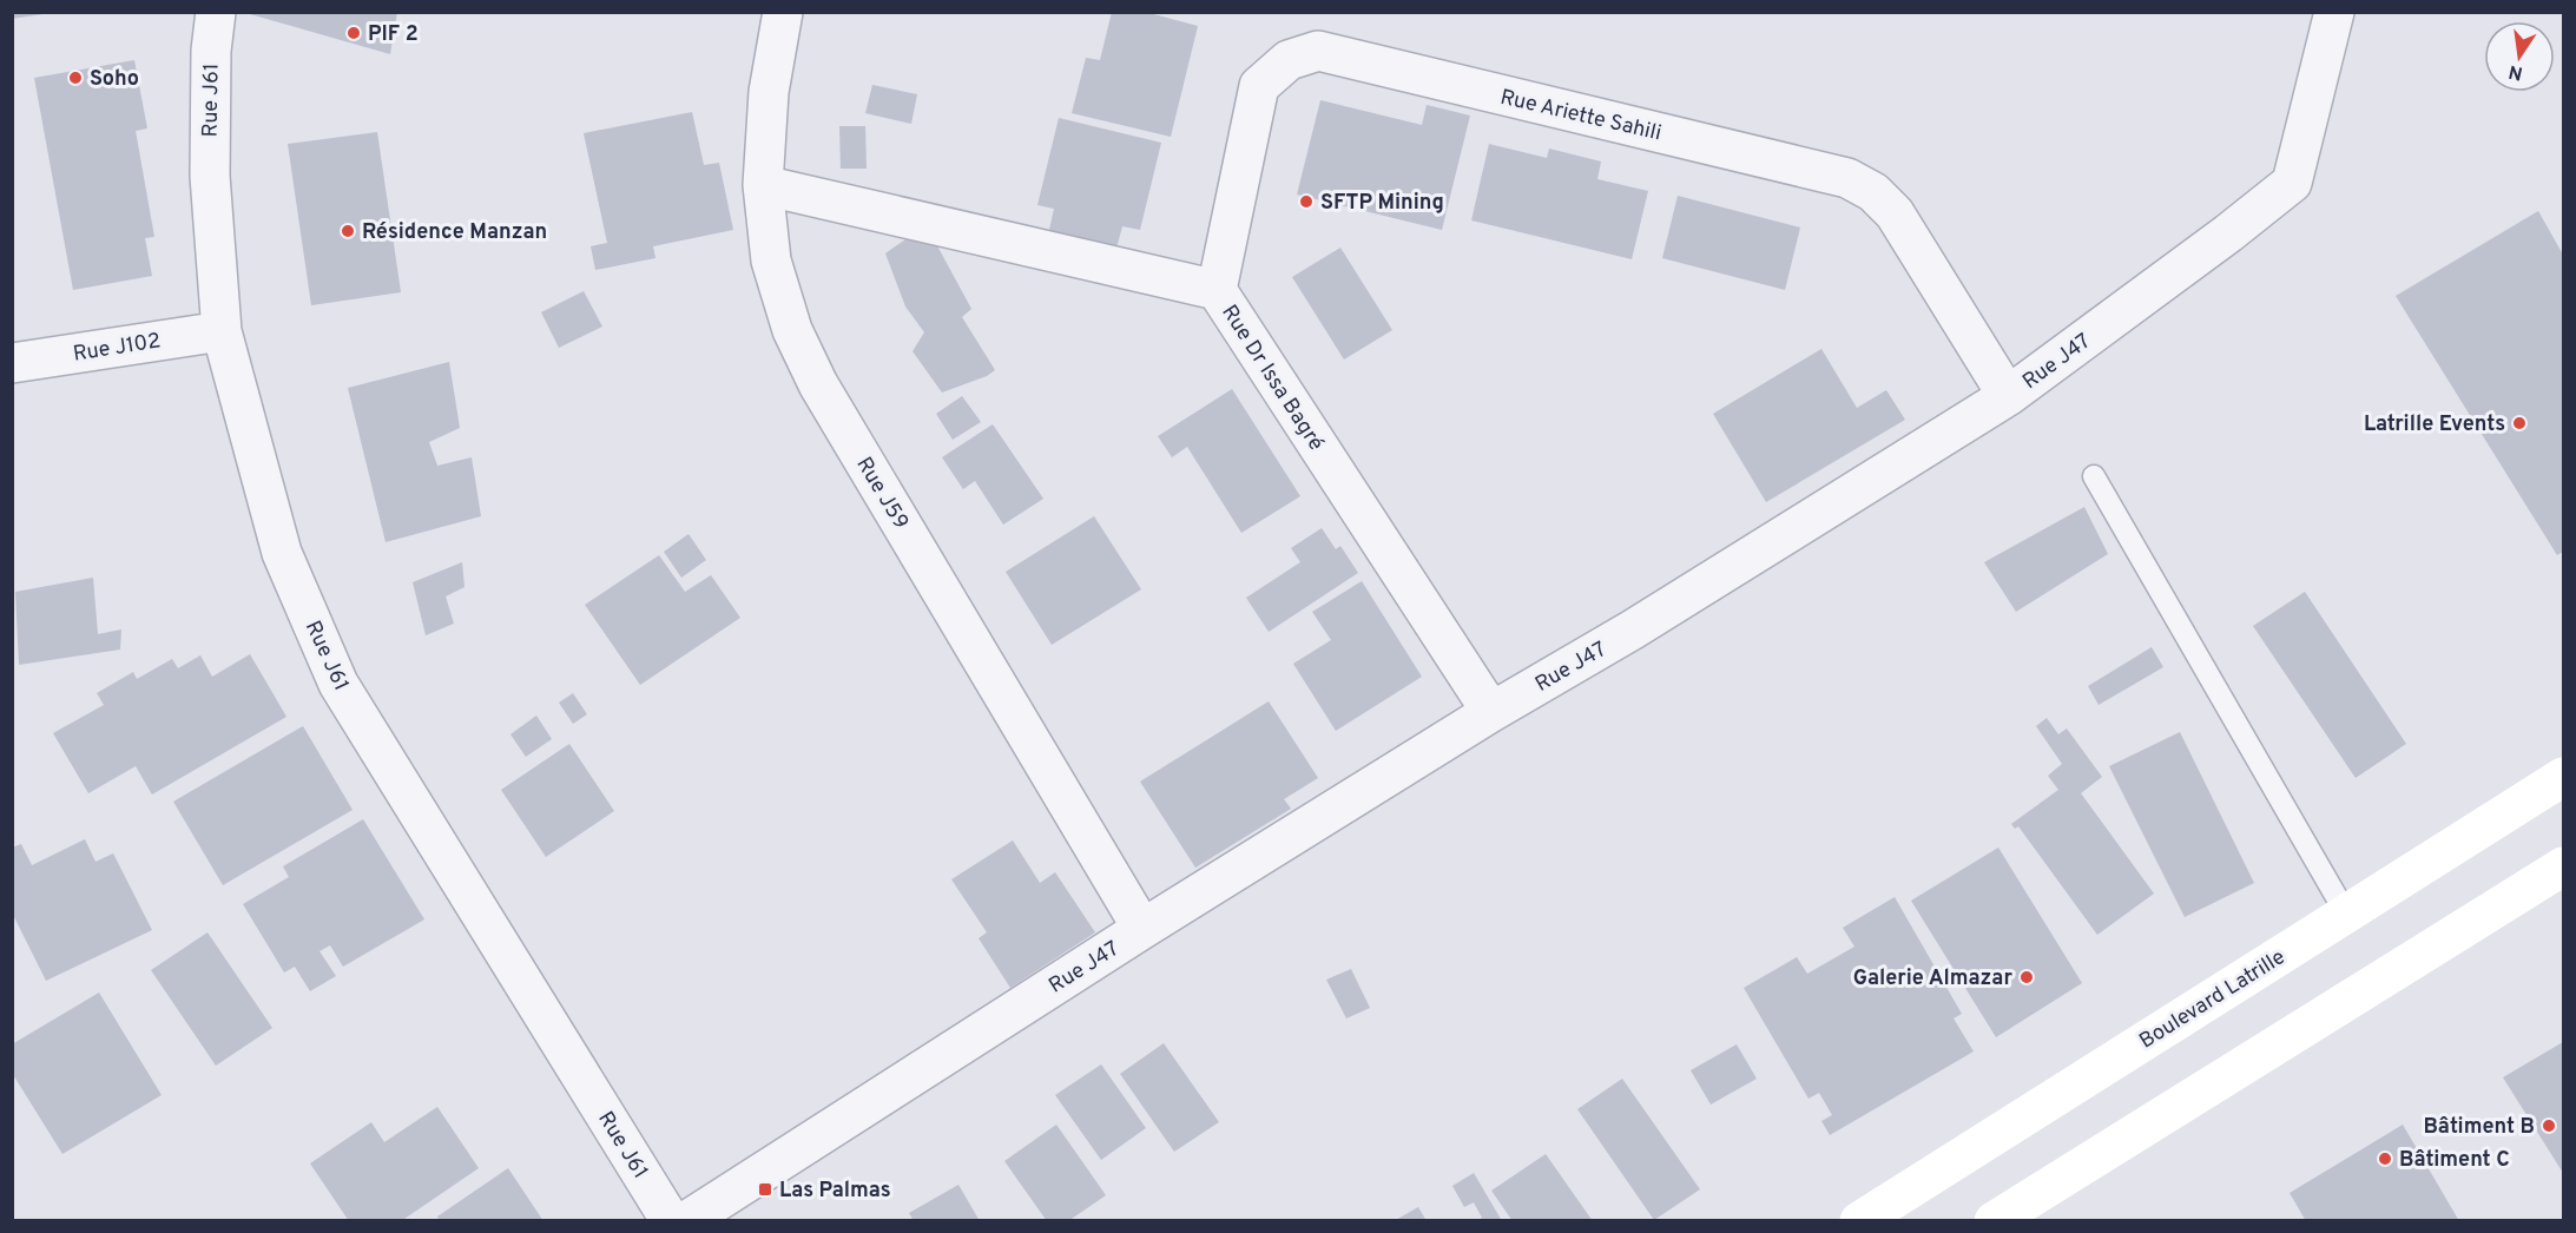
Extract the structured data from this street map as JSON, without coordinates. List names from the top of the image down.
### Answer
{
  "streets": {
    "main road": ["Boulevard Latrille"],
    "street": [
      "Rue J61",
      "Rue Ariette Sahili",
      "Rue J102",
      "Rue J47",
      "Rue Dr Issa Bagré",
      "Rue J59"
    ]
  },
  "crossings": [
    ["Rue J61", "Rue J102"],
    ["Rue Ariette Sahili", "Rue J47"],
    ["Rue Ariette Sahili", "Rue Dr Issa Bagré"],
    ["Rue J47", "Rue Dr Issa Bagré"],
    ["Rue J47", "Rue J59"],
    ["Rue Dr Issa Bagré", "Rue J59"]
  ],
  "places": {
    "other": [
      "PIF 2",
      "Soho",
      "SFTP Mining",
      "Résidence Manzan",
      "Latrille Events",
      "Galerie Almazar",
      "Bâtiment B",
      "Bâtiment C"
    ],
    "transit": ["Las Palmas"]
  },
  "north": "bottom"
}
